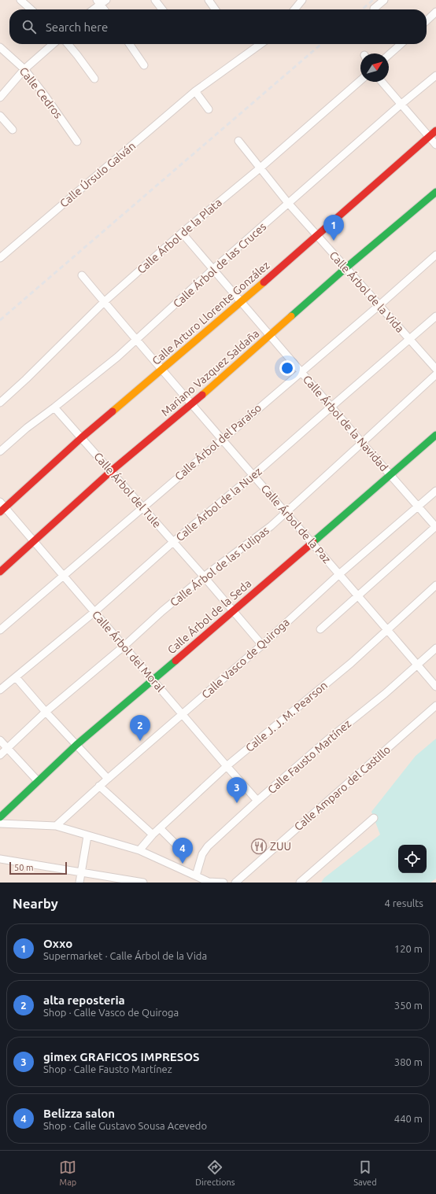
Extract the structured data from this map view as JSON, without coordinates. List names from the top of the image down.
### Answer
{
  "streets": {
    "street": [
      "Calle Cedros",
      "Calle Úrsulo Galván",
      "Calle Árbol de la Plata",
      "Calle Árbol de las Cruces",
      "Calle Árbol de la Vida",
      "Calle Arturo Llorente González",
      "Mariano Vazquez Saldaña",
      "Calle Árbol de la Navidad",
      "Calle Árbol del Paraíso",
      "Calle Árbol del Tule",
      "Calle Árbol de la Nuez",
      "Calle Árbol de la Paz",
      "Calle Árbol de las Tulipas",
      "Calle Árbol de la Seda",
      "Calle Árbol del Moral",
      "Calle Vasco de Quiroga",
      "Calle J. J. M. Pearson",
      "Calle Fausto Martínez",
      "Calle Amparo del Castillo"
    ]
  },
  "crossings": [
    ["Calle Árbol de la Plata", "Calle Árbol de la Vida"],
    ["Calle Árbol de la Plata", "Calle Árbol de la Navidad"],
    ["Calle Árbol de la Plata", "Calle Árbol de la Paz"],
    ["Calle Árbol de las Cruces", "Calle Árbol de la Vida"],
    ["Calle Árbol de las Cruces", "Calle Árbol de la Navidad"],
    ["Calle Árbol de las Cruces", "Calle Árbol del Tule"],
    ["Calle Árbol de las Cruces", "Calle Árbol de la Paz"],
    ["Calle Árbol de la Vida", "Calle Arturo Llorente González"],
    ["Calle Árbol de la Vida", "Mariano Vazquez Saldaña"],
    ["Calle Árbol de la Vida", "Calle Árbol del Paraíso"],
    ["Calle Árbol de la Vida", "Calle Árbol de la Nuez"],
    ["Calle Arturo Llorente González", "Calle Árbol de la Navidad"],
    ["Calle Arturo Llorente González", "Calle Árbol del Tule"],
    ["Calle Arturo Llorente González", "Calle Árbol de la Paz"],
    ["Calle Arturo Llorente González", "Calle Árbol del Moral"],
    ["Mariano Vazquez Saldaña", "Calle Árbol de la Navidad"],
    ["Mariano Vazquez Saldaña", "Calle Árbol del Tule"],
    ["Mariano Vazquez Saldaña", "Calle Árbol de la Paz"],
    ["Mariano Vazquez Saldaña", "Calle Árbol del Moral"],
    ["Calle Árbol de la Navidad", "Calle Árbol del Paraíso"],
    ["Calle Árbol de la Navidad", "Calle Árbol de la Nuez"],
    ["Calle Árbol de la Navidad", "Calle Árbol de las Tulipas"],
    ["Calle Árbol de la Navidad", "Calle Árbol de la Seda"],
    ["Calle Árbol de la Navidad", "Calle Vasco de Quiroga"],
    ["Calle Árbol del Paraíso", "Calle Árbol del Tule"],
    ["Calle Árbol del Paraíso", "Calle Árbol de la Paz"],
    ["Calle Árbol del Paraíso", "Calle Árbol del Moral"],
    ["Calle Árbol del Tule", "Calle Árbol de la Nuez"],
    ["Calle Árbol del Tule", "Calle Árbol de las Tulipas"],
    ["Calle Árbol del Tule", "Calle Árbol de la Seda"],
    ["Calle Árbol del Tule", "Calle Vasco de Quiroga"],
    ["Calle Árbol de la Nuez", "Calle Árbol de la Paz"],
    ["Calle Árbol de la Nuez", "Calle Árbol del Moral"],
    ["Calle Árbol de la Paz", "Calle Árbol de las Tulipas"],
    ["Calle Árbol de la Paz", "Calle Árbol de la Seda"],
    ["Calle Árbol de la Paz", "Calle Vasco de Quiroga"],
    ["Calle Árbol de la Paz", "Calle J. J. M. Pearson"],
    ["Calle Árbol de la Paz", "Calle Fausto Martínez"],
    ["Calle Árbol de las Tulipas", "Calle Árbol del Moral"],
    ["Calle Árbol de la Seda", "Calle Árbol del Moral"],
    ["Calle Árbol del Moral", "Calle Vasco de Quiroga"],
    ["Calle Árbol del Moral", "Calle J. J. M. Pearson"],
    ["Calle Árbol del Moral", "Calle Fausto Martínez"]
  ],
  "places": {
    "restaurant": ["ZUU"]
  },
  "scale_bar": "50 m",
  "north": "top right",
  "page": {
    "search": "Search here",
    "pins": [
      "1",
      "2",
      "3",
      "4"
    ],
    "scale": "50 m",
    "heading": ["Nearby", "4 results"],
    "list": [
      {
        "mark": "1",
        "name": "Oxxo",
        "note": "Supermarket · Calle Árbol de la Vida",
        "value": "120 m"
      },
      {
        "mark": "2",
        "name": "alta reposteria",
        "note": "Shop · Calle Vasco de Quiroga",
        "value": "350 m"
      },
      {
        "mark": "3",
        "name": "gimex GRAFICOS IMPRESOS",
        "note": "Shop · Calle Fausto Martínez",
        "value": "380 m"
      },
      {
        "mark": "4",
        "name": "Belizza salon",
        "note": "Shop · Calle Gustavo Sousa Acevedo",
        "value": "440 m"
      }
    ],
    "nav": ["Map", "Directions", "Saved"]
  }
}
